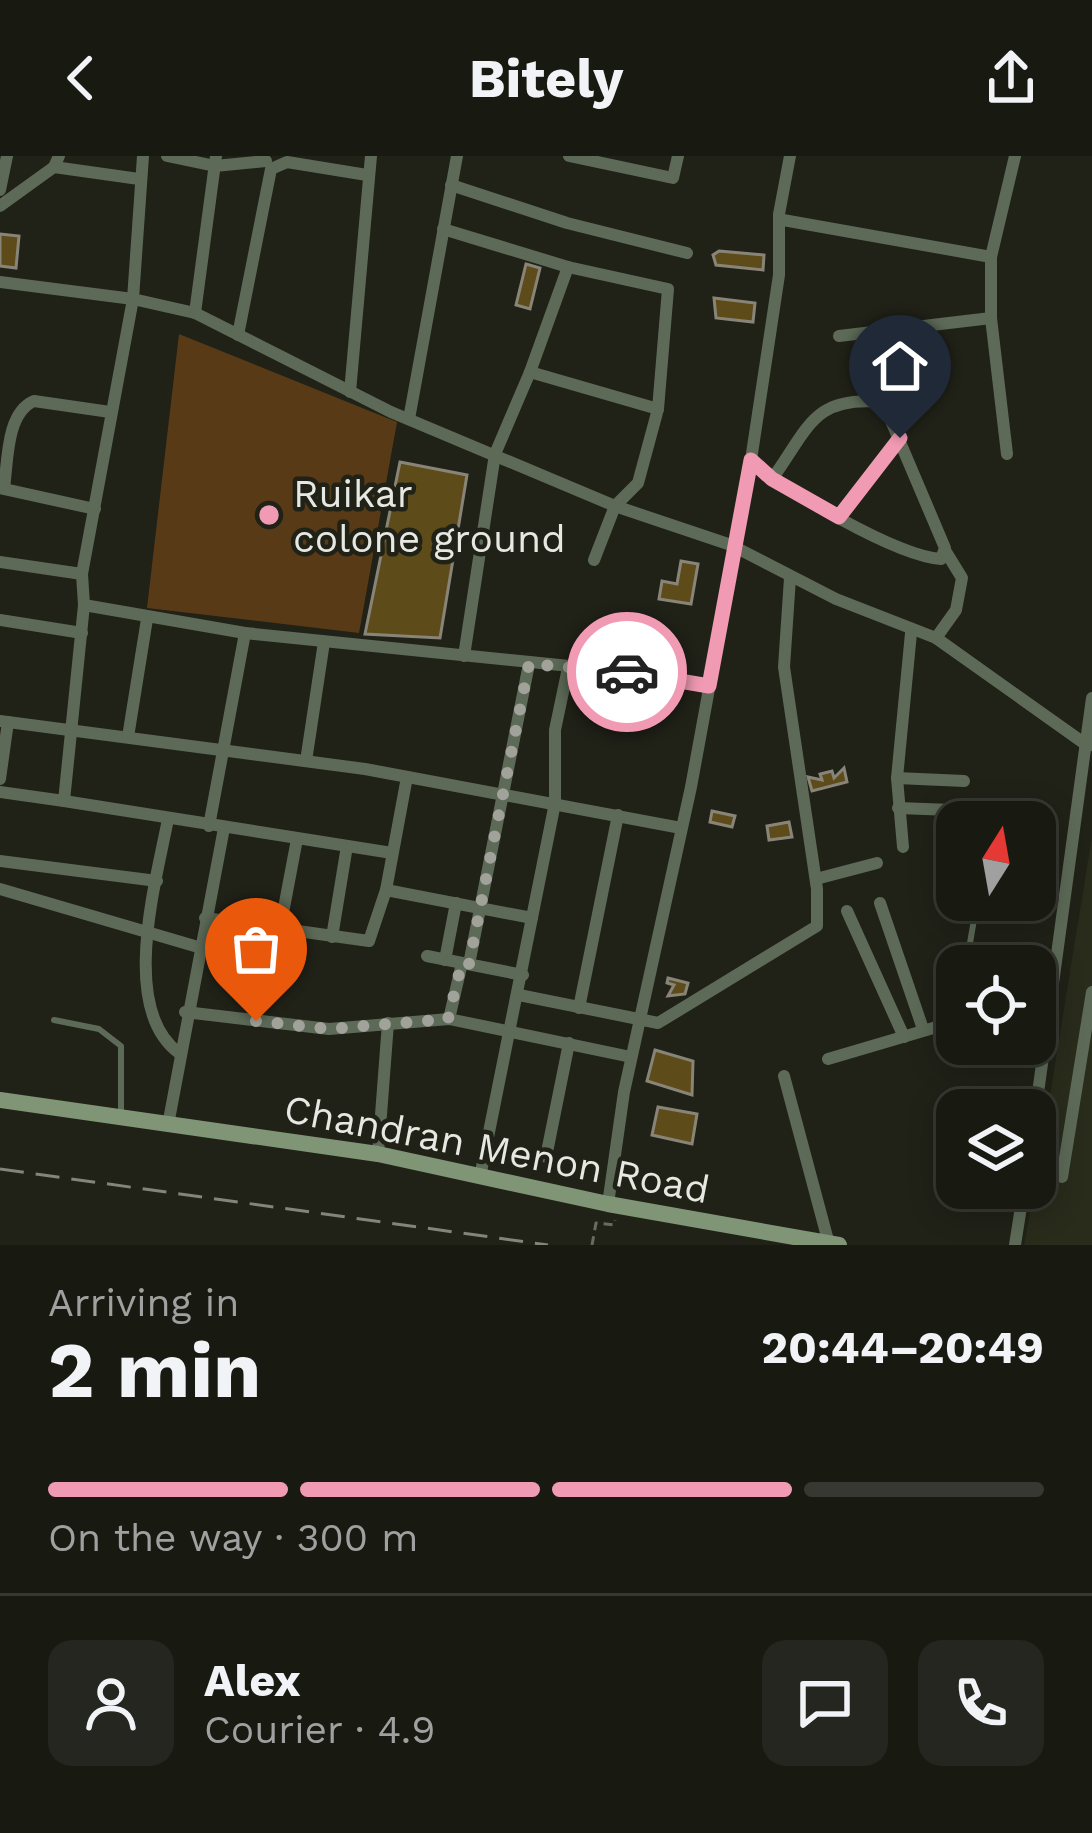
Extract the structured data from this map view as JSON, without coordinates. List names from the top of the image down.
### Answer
{
  "streets": {
    "street": ["Chandran Menon Road"]
  },
  "places": ["Ruikar colone ground"],
  "north": "top",
  "page": {
    "header": "Bitely",
    "heading": ["2 min", "Arriving in", "20:44–20:49"],
    "panel": ["Alex", "Courier · 4.9"],
    "bar": "On the way · 300 m"
  }
}
